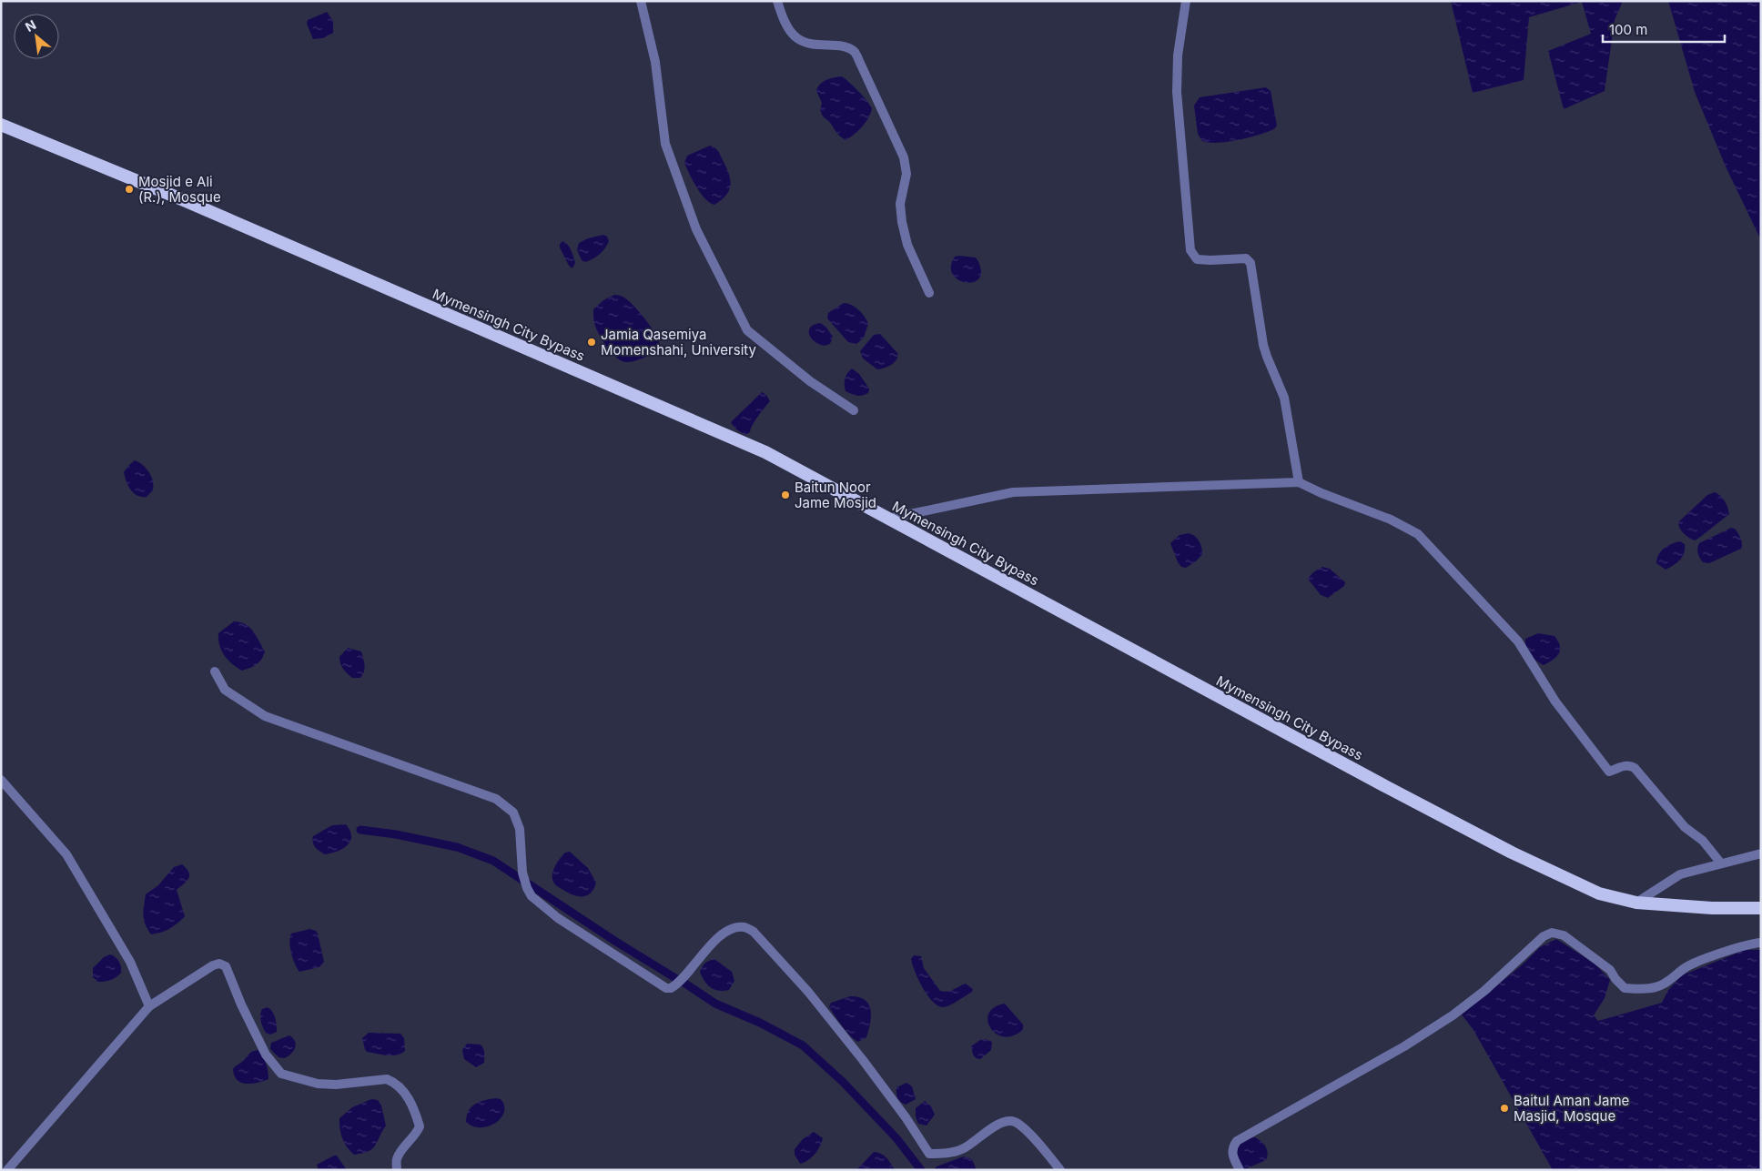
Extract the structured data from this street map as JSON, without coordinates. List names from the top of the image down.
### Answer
{
  "streets": {
    "highway": ["Mymensingh City Bypass"]
  },
  "places": [
    "Mosjid e Ali (R.), Mosque",
    "Jamia Qasemiya Momenshahi, University",
    "Baitun Noor Jame Mosjid",
    "Baitul Aman Jame Masjid, Mosque"
  ],
  "scale_bar": "100 m",
  "north": "top left"
}
